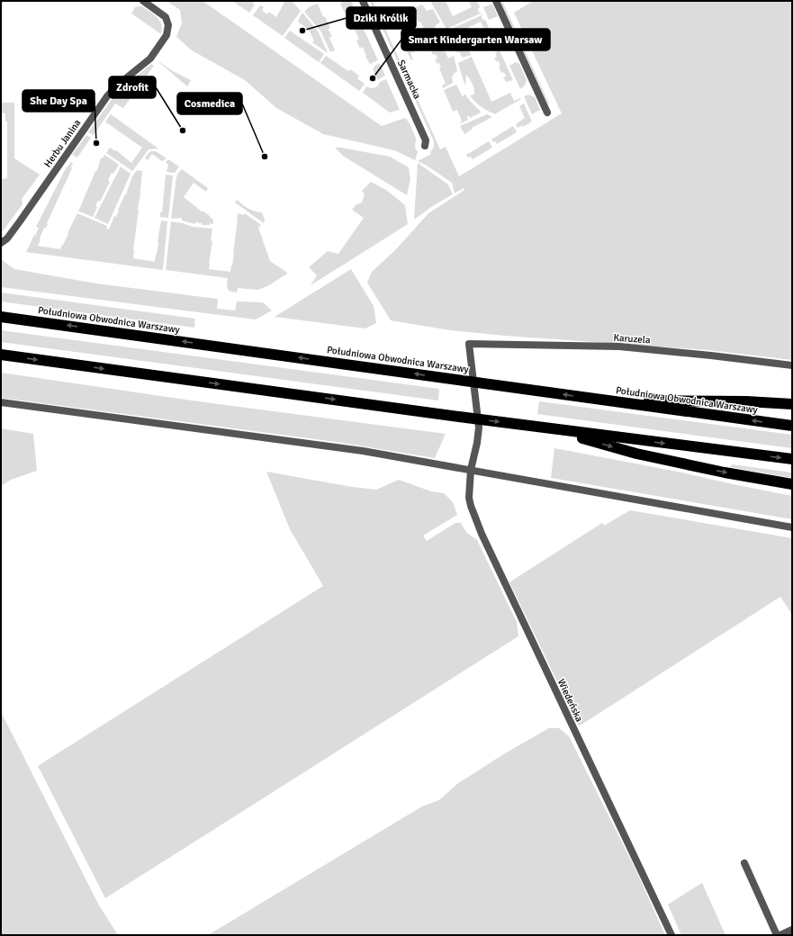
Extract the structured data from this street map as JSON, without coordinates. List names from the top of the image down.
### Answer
{
  "streets": {
    "highway": ["Południowa Obwodnica Warszawy"],
    "street": [
      "Sarmacka",
      "Herbu Janina",
      "Karuzela",
      "Wiedeńska"
    ]
  },
  "crossings": [
    ["Karuzela", "Wiedeńska"]
  ],
  "places": [
    "Dziki Królik",
    "Smart Kindergarten Warsaw",
    "Zdrofit",
    "She Day Spa",
    "Cosmedica"
  ]
}
